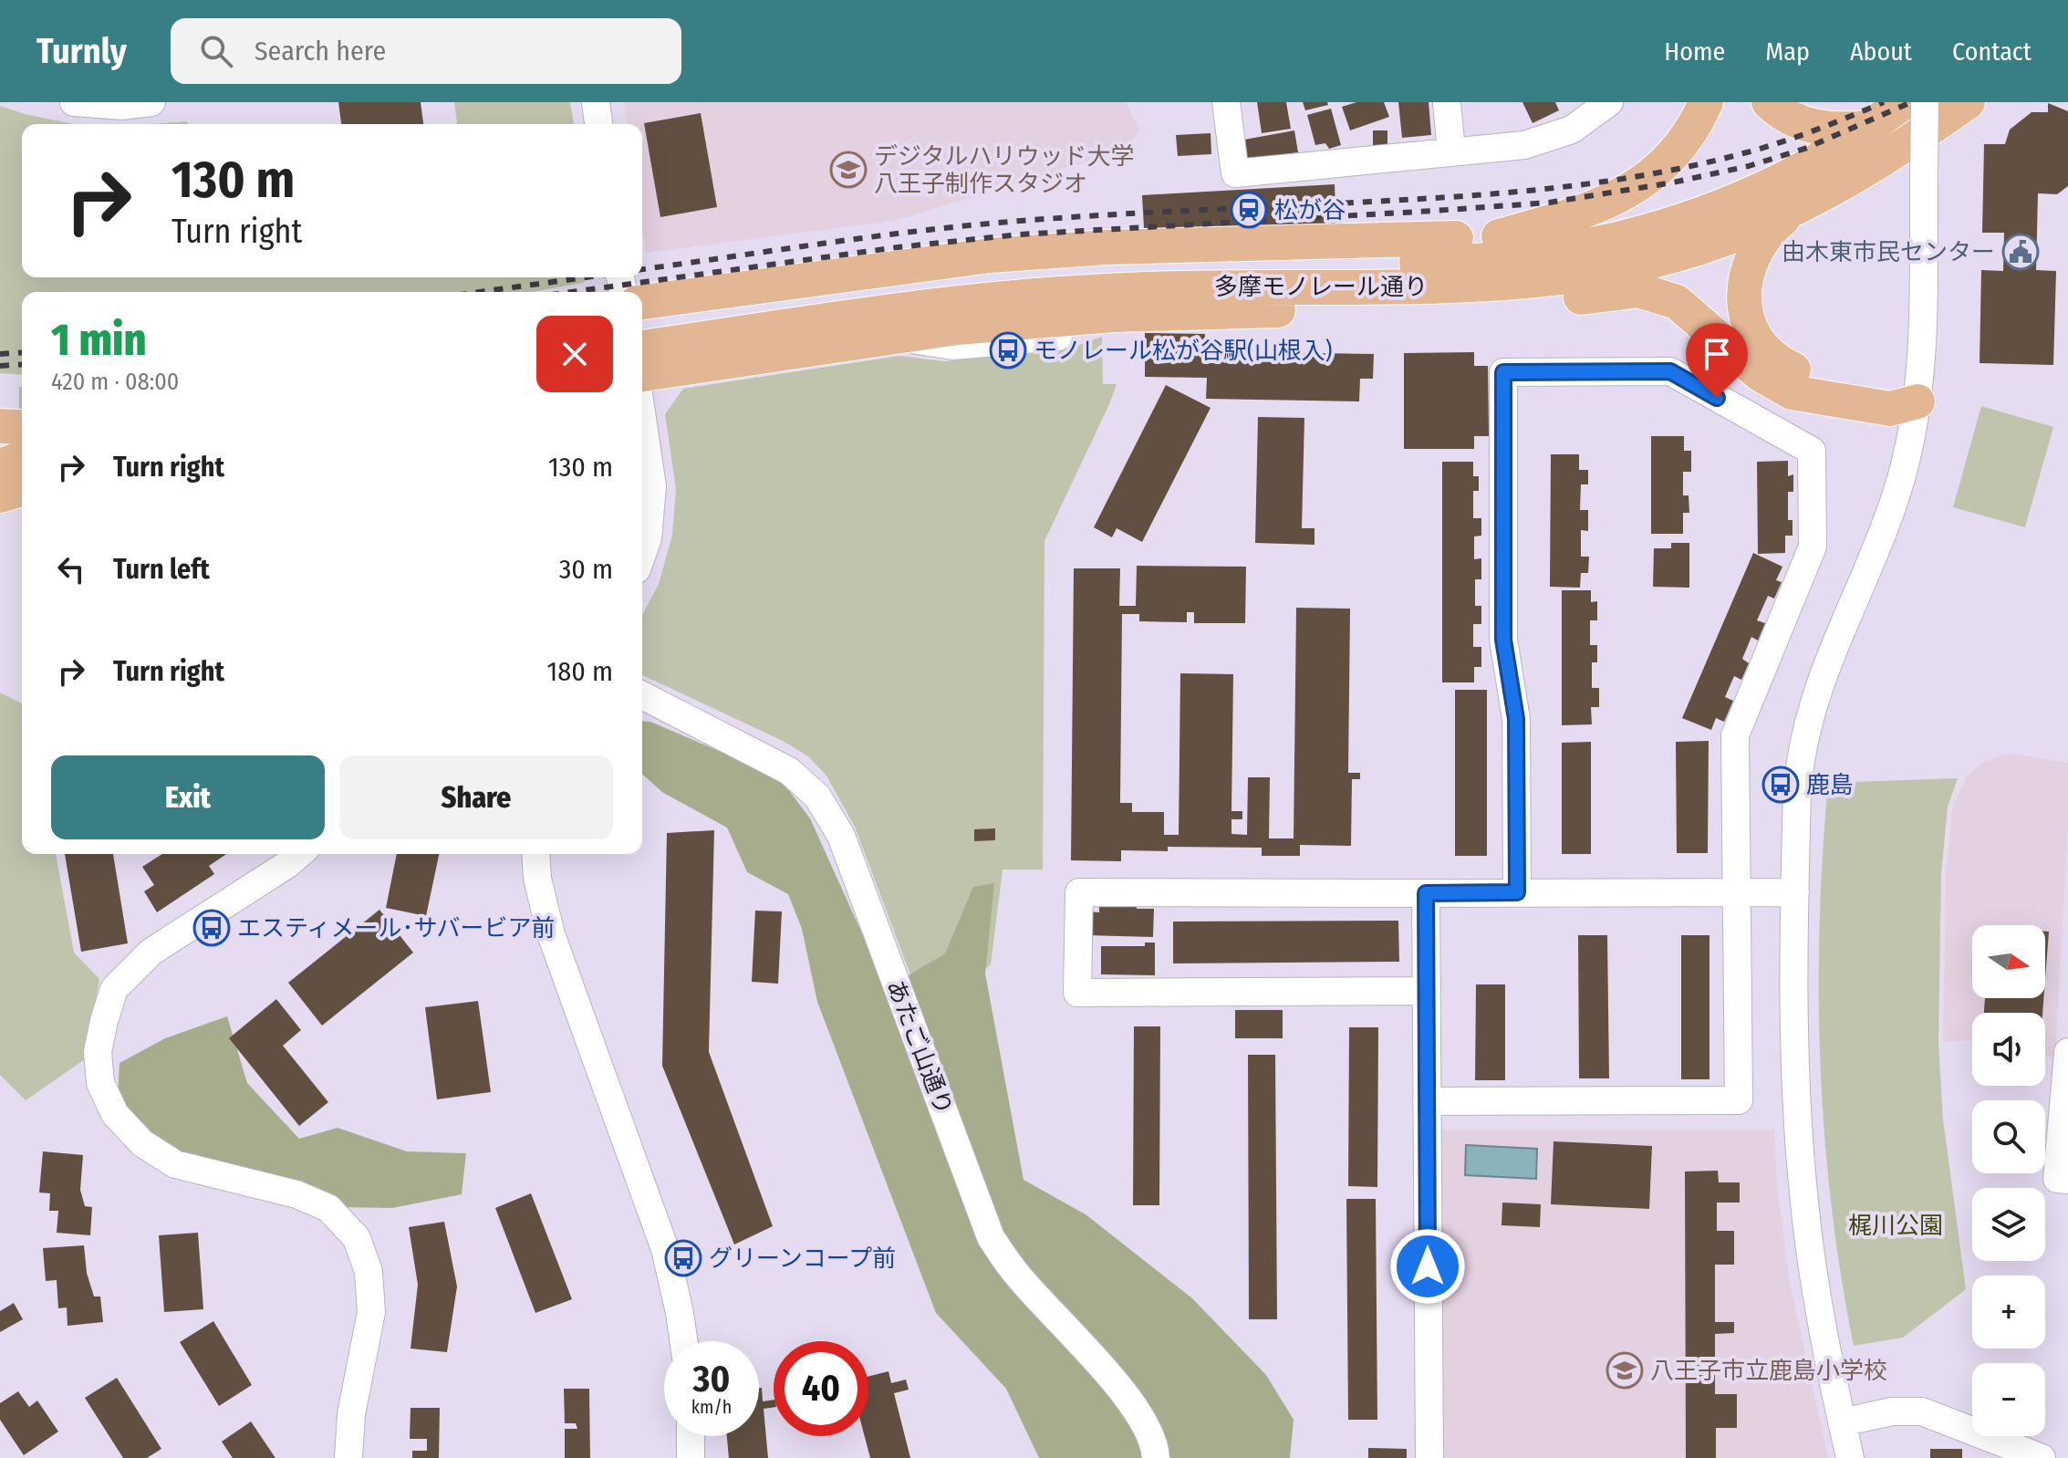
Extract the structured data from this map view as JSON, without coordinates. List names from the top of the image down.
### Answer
{
  "streets": {
    "main road": ["多摩モノレール通り"],
    "street": ["あたご山通り"]
  },
  "parks": ["梶川公園"],
  "places": {
    "school or university": ["デジタルハリウッド大学 八王子制作スタジオ", "八王子市立鹿島小学校"],
    "station": ["松が谷"],
    "public building": ["由木東市民センター"],
    "bus stop": [
      "モノレール松が谷駅(山根入)",
      "鹿島",
      "エスティメール･サバービア前",
      "グリーンコープ前"
    ]
  },
  "north": "right",
  "page": {
    "header": "Turnly",
    "search": "Search here",
    "nav": [
      "Home",
      "Map",
      "About",
      "Contact"
    ],
    "turn": ["130 m", "Turn right"],
    "heading": ["1 min", "420 m · 08:00"],
    "list": [
      {
        "name": "Turn right",
        "value": "130 m"
      },
      {
        "name": "Turn left",
        "value": "30 m"
      },
      {
        "name": "Turn right",
        "value": "180 m"
      }
    ],
    "buttons": ["Exit", "Share"],
    "map_buttons": ["+", "−"],
    "speed": "30 km/h",
    "limit": "40"
  }
}
